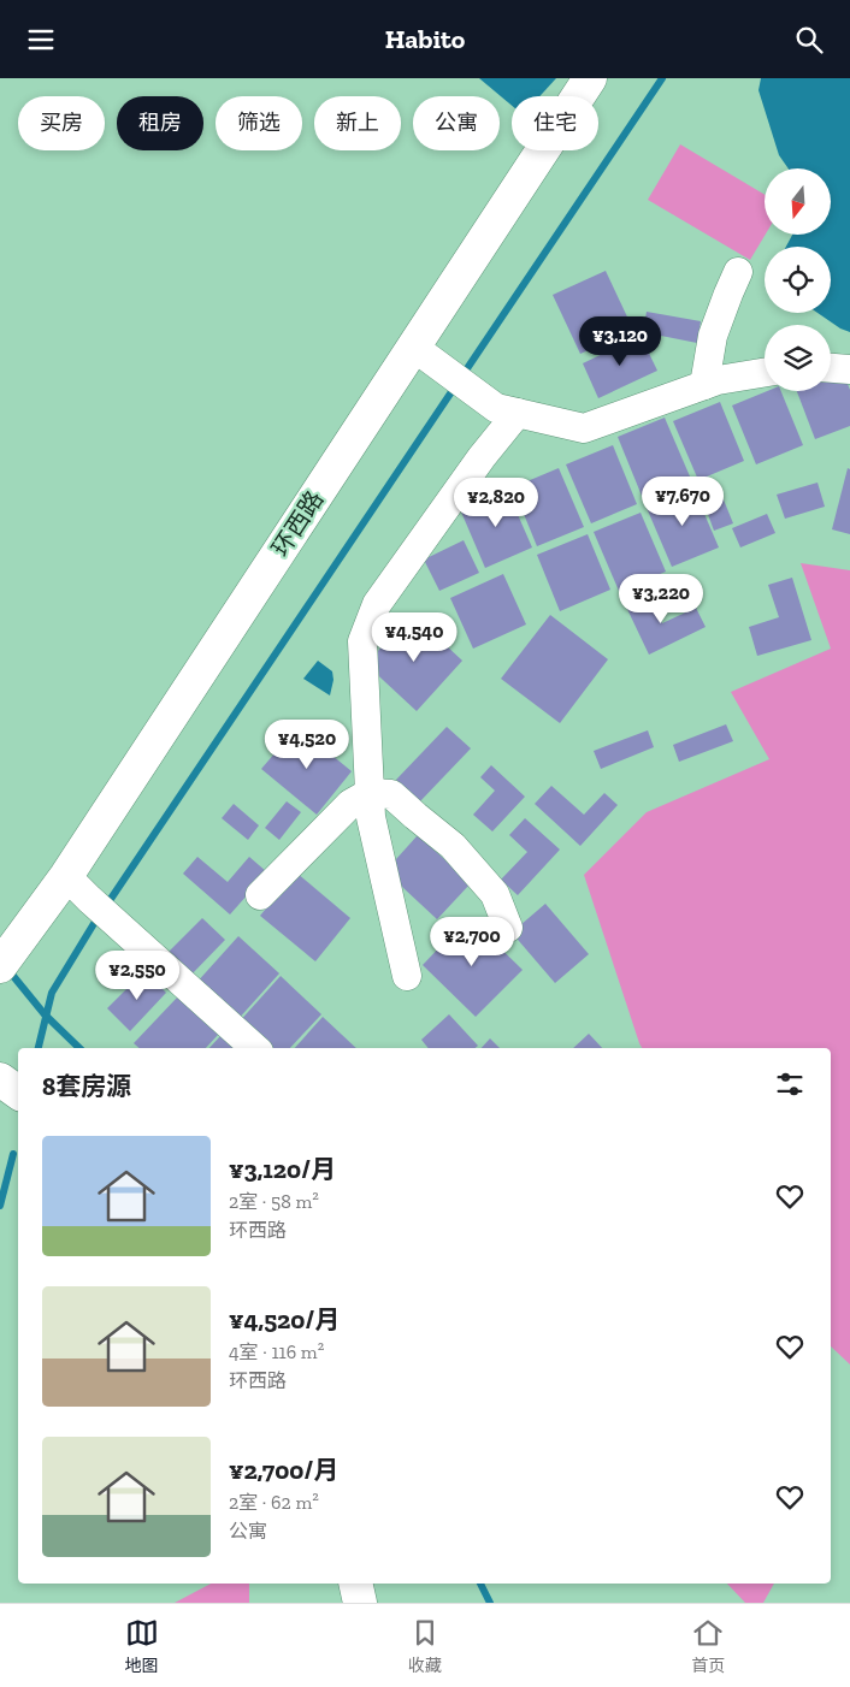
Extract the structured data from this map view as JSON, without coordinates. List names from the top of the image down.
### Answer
{
  "streets": {
    "street": ["环西路"]
  },
  "north": "bottom",
  "page": {
    "header": "Habito",
    "chip": [
      "买房",
      "租房",
      "筛选",
      "新上",
      "公寓",
      "住宅"
    ],
    "price": [
      "¥3,120",
      "¥7,670",
      "¥2,820",
      "¥3,220",
      "¥4,540",
      "¥4,520",
      "¥2,700",
      "¥2,550"
    ],
    "heading": "8套房源",
    "list": [
      {
        "name": "¥3,120/月",
        "note": "2室 · 58 m² · 环西路"
      },
      {
        "name": "¥4,520/月",
        "note": "4室 · 116 m² · 环西路"
      },
      {
        "name": "¥2,700/月",
        "note": "2室 · 62 m² · 公寓"
      }
    ],
    "tabs": ["地图", "收藏", "首页"]
  }
}
